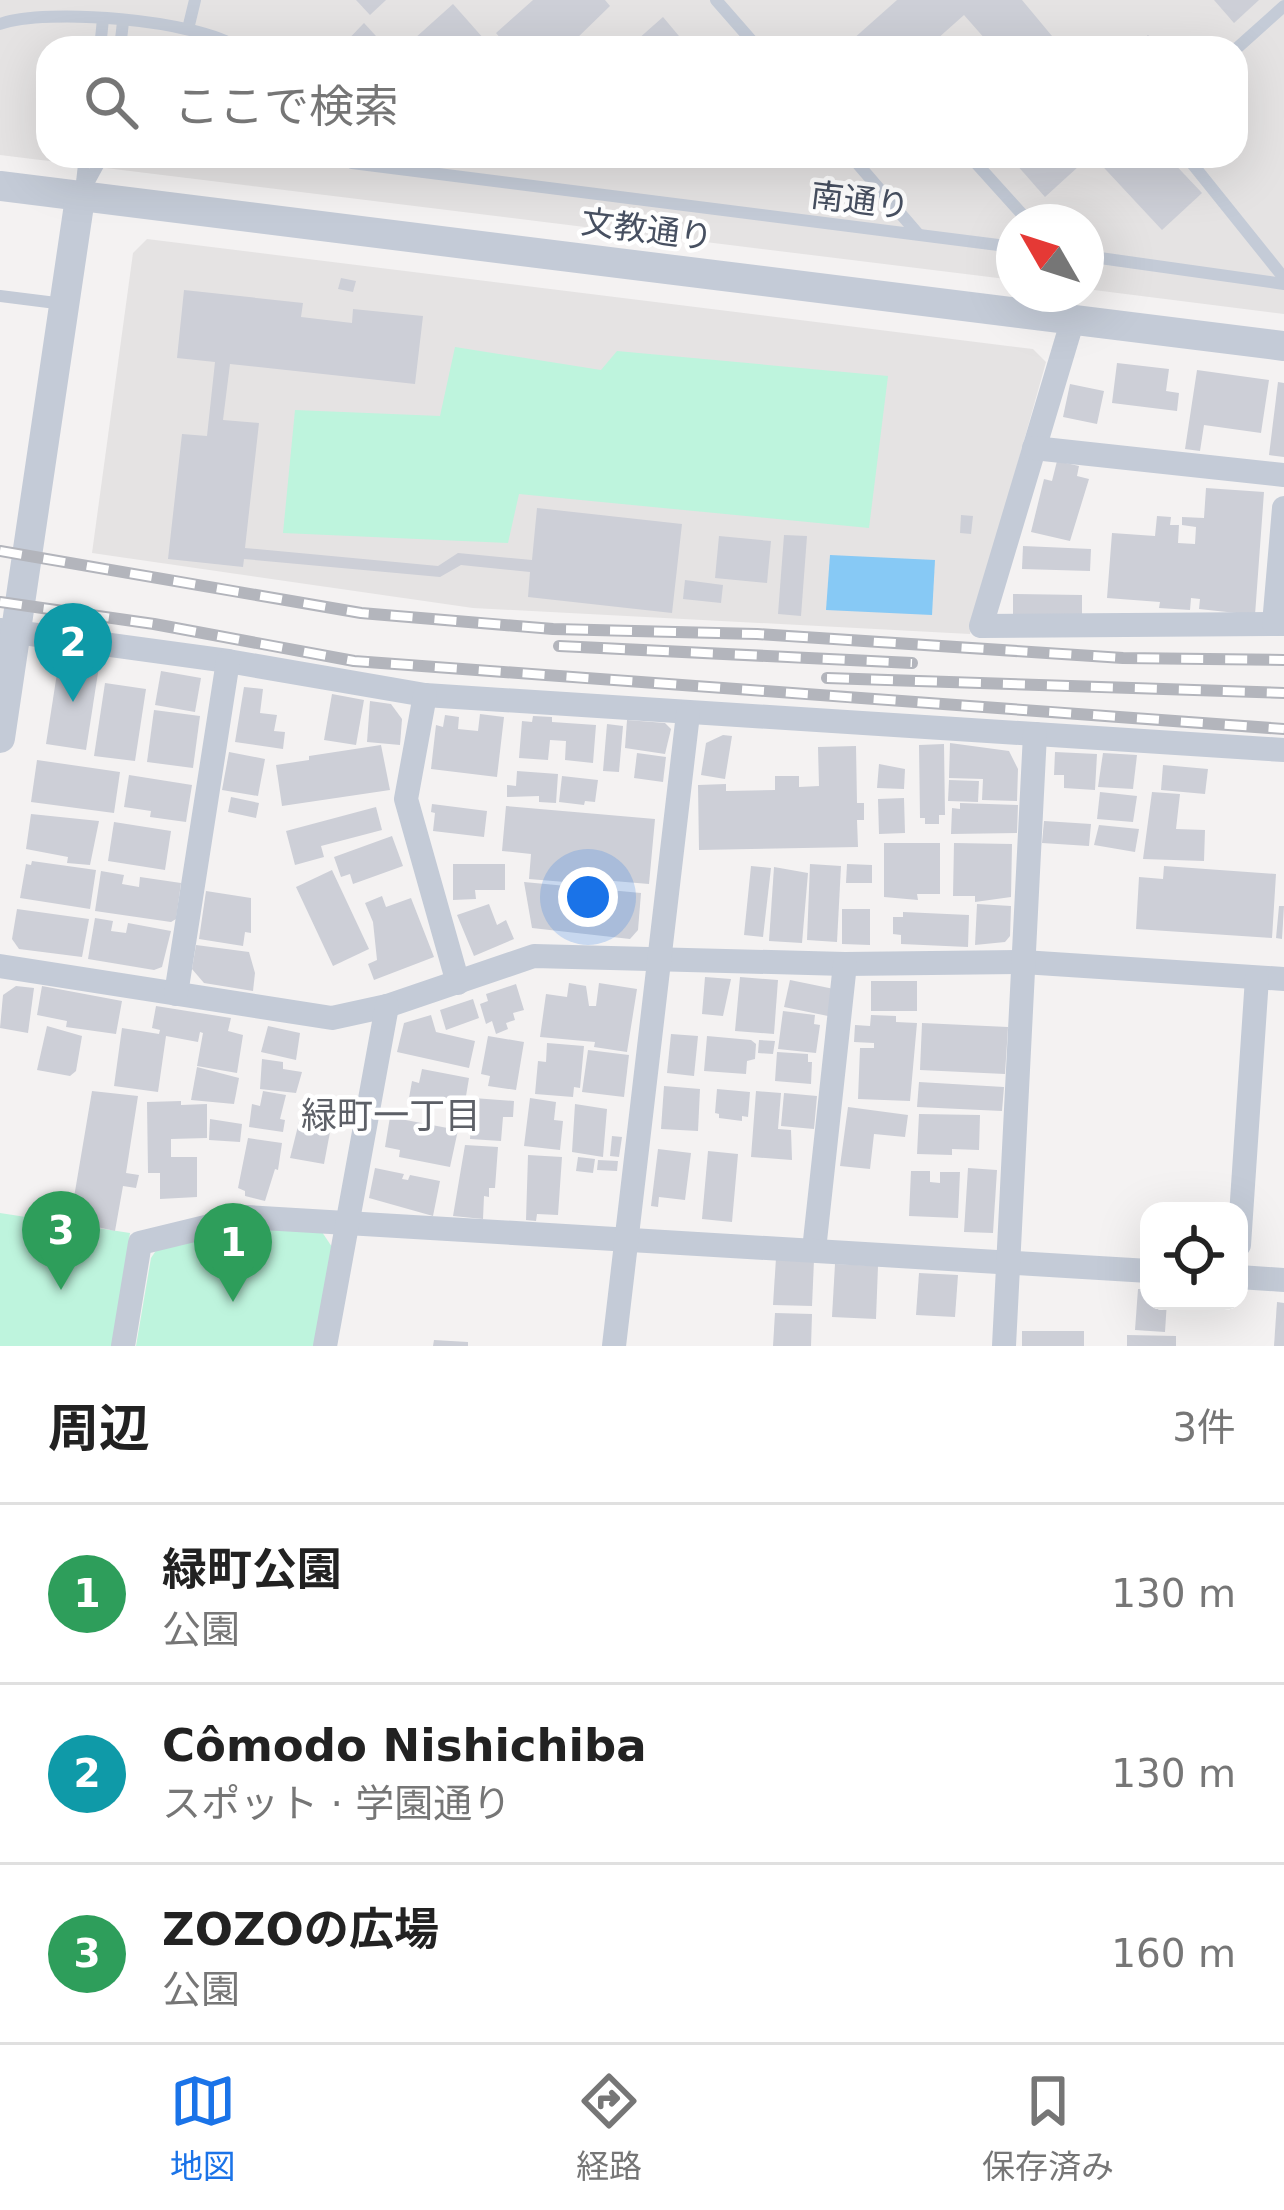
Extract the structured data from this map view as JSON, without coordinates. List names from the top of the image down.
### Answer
{
  "streets": {
    "street": ["文教通り"],
    "lane": ["南通り"]
  },
  "districts": ["緑町一丁目"],
  "north": "top left",
  "page": {
    "search": "ここで検索",
    "pins": ["2", "3", "1"],
    "heading": ["周辺", "3件"],
    "list": [
      {
        "mark": "1",
        "name": "緑町公園",
        "note": "公園",
        "value": "130 m"
      },
      {
        "mark": "2",
        "name": "Cômodo Nishichiba",
        "note": "スポット · 学園通り",
        "value": "130 m"
      },
      {
        "mark": "3",
        "name": "ZOZOの広場",
        "note": "公園",
        "value": "160 m"
      }
    ],
    "nav": ["地図", "経路", "保存済み"]
  }
}
